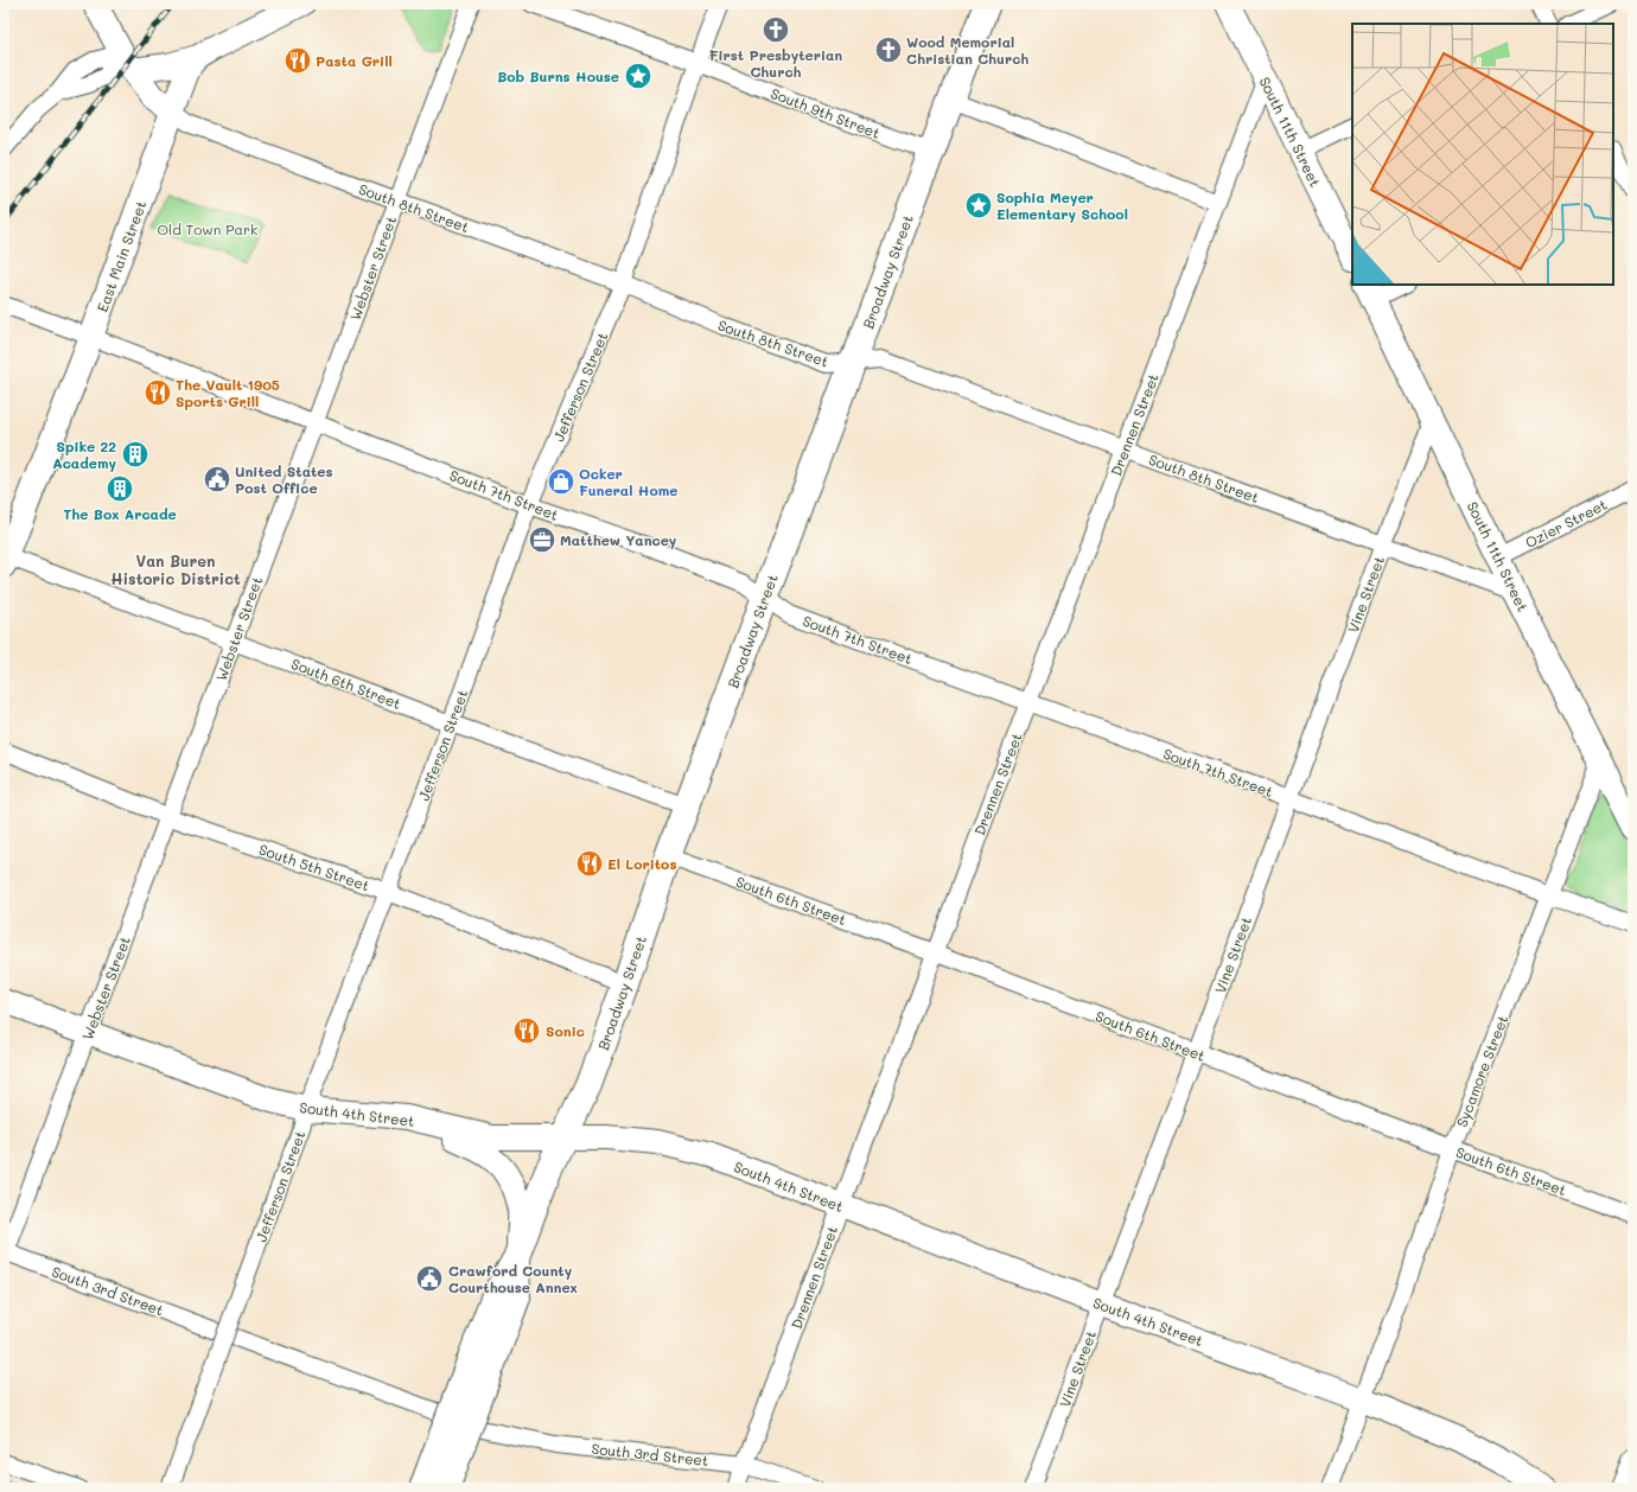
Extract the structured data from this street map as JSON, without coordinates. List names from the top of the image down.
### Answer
{
  "streets": {
    "main road": ["Broadway Street"],
    "street": [
      "South 9th Street",
      "South 11th Street",
      "South 8th Street",
      "East Main Street",
      "Webster Street",
      "Jefferson Street",
      "Drennen Street",
      "South 7th Street",
      "Ozier Street",
      "Vine Street",
      "South 6th Street",
      "South 5th Street",
      "Sycamore Street",
      "South 4th Street",
      "South 3rd Street"
    ]
  },
  "crossings": [
    ["South 9th Street", "Broadway Street"],
    ["South 9th Street", "Jefferson Street"],
    ["South 11th Street", "South 8th Street"],
    ["South 11th Street", "Drennen Street"],
    ["South 11th Street", "Ozier Street"],
    ["South 11th Street", "Vine Street"],
    ["South 11th Street", "Sycamore Street"],
    ["South 8th Street", "East Main Street"],
    ["South 8th Street", "Webster Street"],
    ["South 8th Street", "Broadway Street"],
    ["South 8th Street", "Jefferson Street"],
    ["South 8th Street", "Drennen Street"],
    ["South 8th Street", "Vine Street"],
    ["East Main Street", "South 7th Street"],
    ["East Main Street", "South 6th Street"],
    ["Webster Street", "South 7th Street"],
    ["Webster Street", "South 6th Street"],
    ["Webster Street", "South 5th Street"],
    ["Webster Street", "South 4th Street"],
    ["Webster Street", "South 3rd Street"],
    ["Broadway Street", "South 7th Street"],
    ["Broadway Street", "South 6th Street"],
    ["Broadway Street", "South 5th Street"],
    ["Broadway Street", "South 4th Street"],
    ["Jefferson Street", "South 7th Street"],
    ["Jefferson Street", "South 6th Street"],
    ["Jefferson Street", "South 5th Street"],
    ["Jefferson Street", "South 4th Street"],
    ["Drennen Street", "South 7th Street"],
    ["Drennen Street", "South 6th Street"],
    ["Drennen Street", "South 4th Street"],
    ["Drennen Street", "South 3rd Street"],
    ["South 7th Street", "Vine Street"],
    ["South 7th Street", "Sycamore Street"],
    ["Vine Street", "South 6th Street"],
    ["Vine Street", "South 4th Street"],
    ["South 6th Street", "Sycamore Street"],
    ["Sycamore Street", "South 4th Street"]
  ],
  "districts": ["Van Buren Historic District"],
  "parks": ["Old Town Park"],
  "places": {
    "church": ["First Presbyterian Church", "Wood Memorial Christian Church"],
    "restaurant": [
      "Pasta Grill",
      "The Vault 1905 Sports Grill",
      "El Loritos",
      "Sonic"
    ],
    "place": ["Bob Burns House", "Sophia Meyer Elementary School"],
    "building": ["Spike 22 Academy", "The Box Arcade"],
    "public building": ["United States Post Office", "Crawford County Courthouse Annex"],
    "shop": ["Ocker Funeral Home"],
    "office": ["Matthew Yancey"]
  }
}
